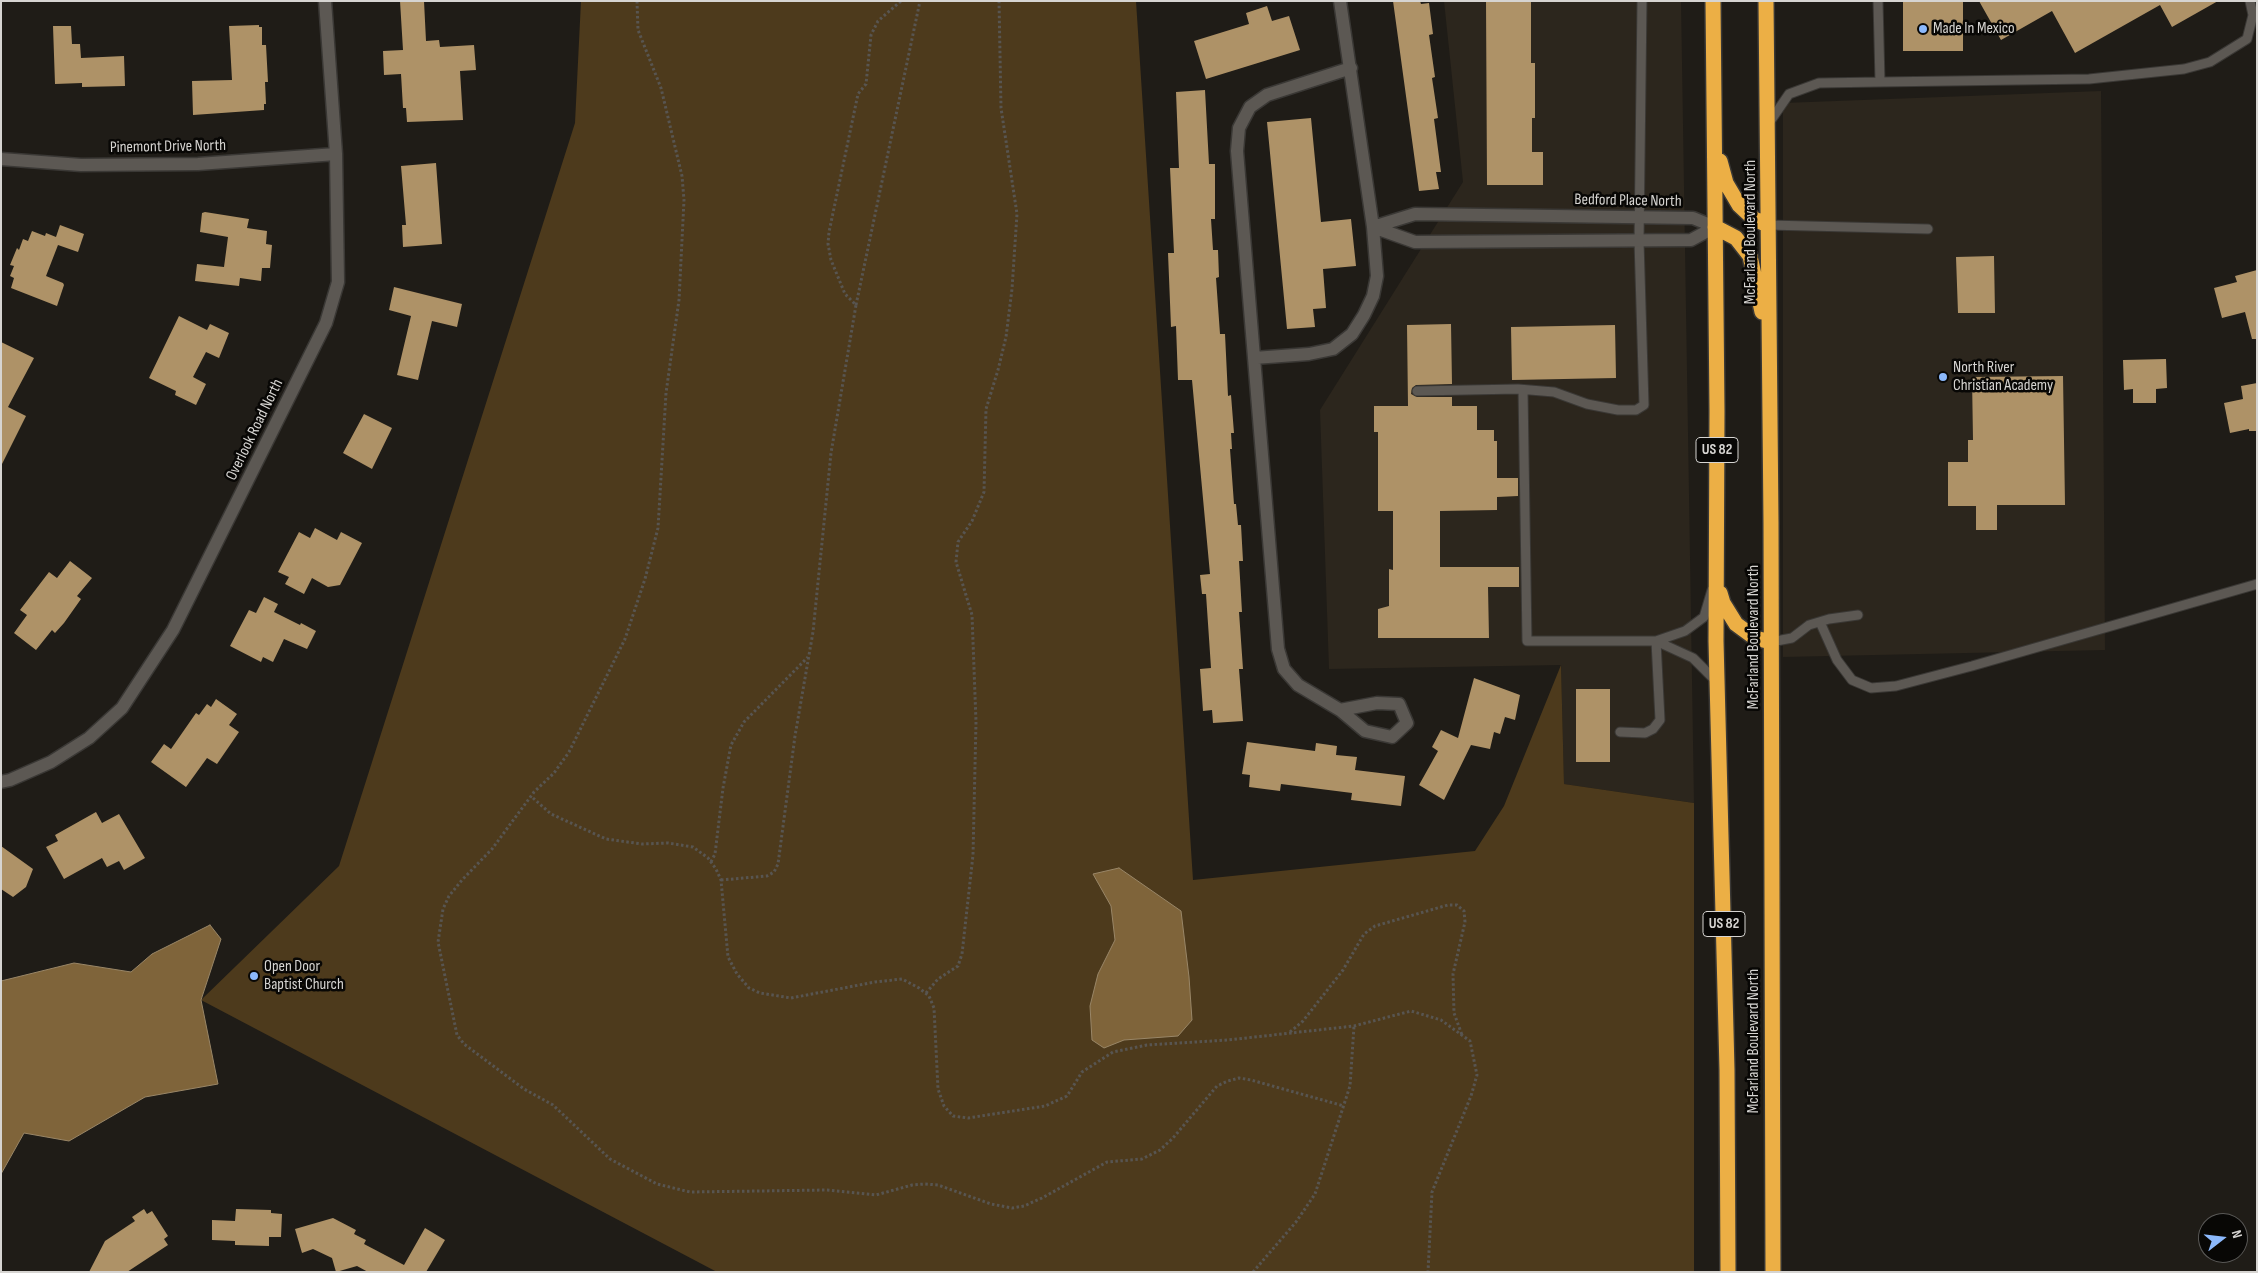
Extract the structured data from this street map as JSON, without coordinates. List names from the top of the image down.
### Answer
{
  "streets": {
    "highway": ["McFarland Boulevard North", "US 82"],
    "street": ["Pinemont Drive North", "Bedford Place North", "Overlook Road North"]
  },
  "crossings": [
    ["Pinemont Drive North", "Overlook Road North"],
    ["Bedford Place North", "McFarland Boulevard North"],
    ["McFarland Boulevard North", "US 82"]
  ],
  "places": ["Made In Mexico", "North River Christian Academy", "Open Door Baptist Church"],
  "north": "right"
}
